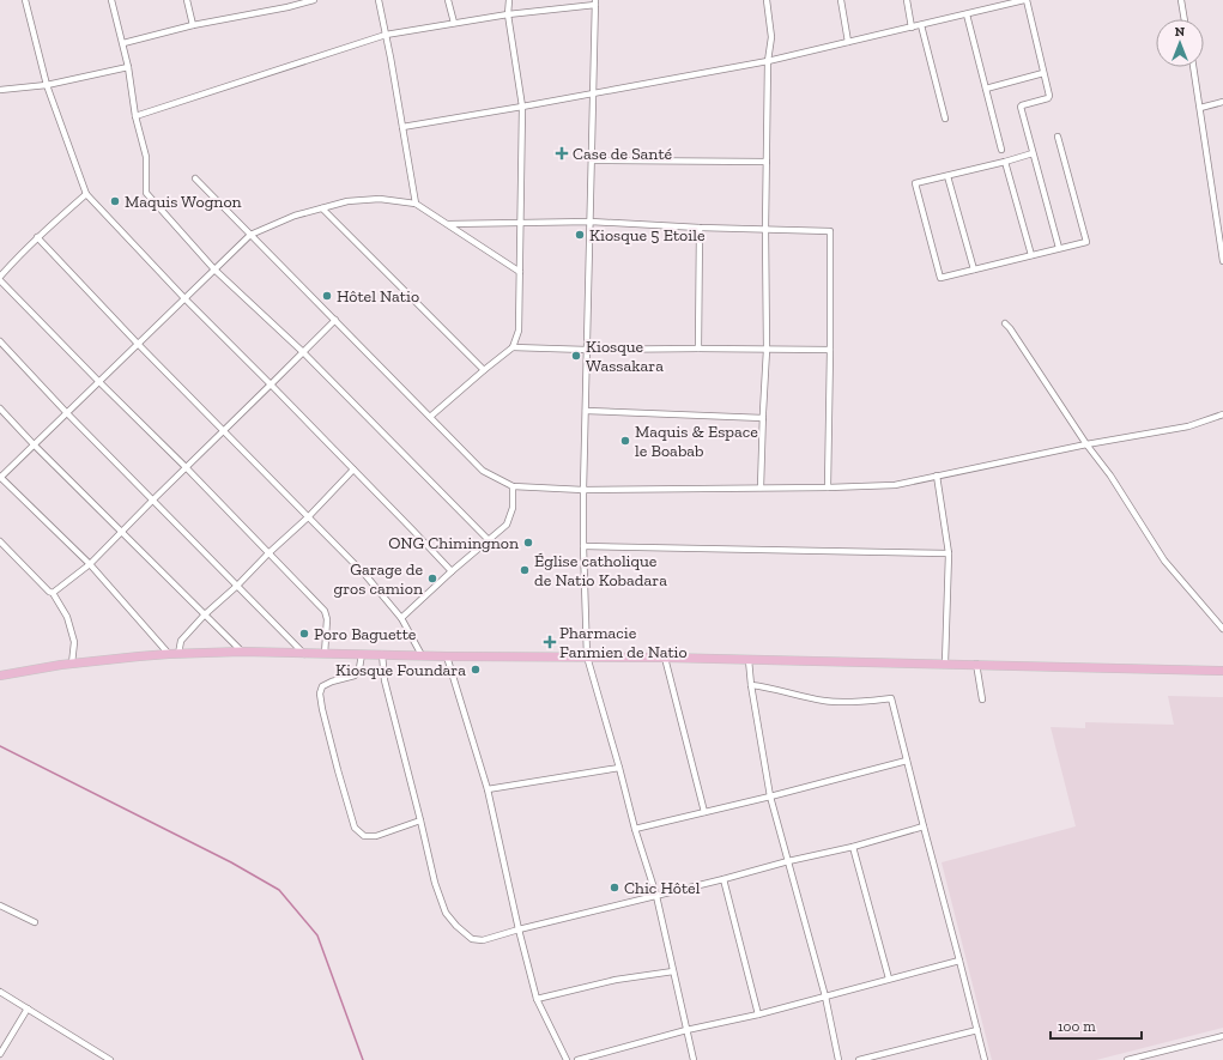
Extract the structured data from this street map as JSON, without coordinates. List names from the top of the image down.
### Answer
{
  "places": {
    "health": ["Case de Santé", "Pharmacie Fanmien de Natio"],
    "other": [
      "Maquis Wognon",
      "Kiosque 5 Etoile",
      "Hôtel Natio",
      "Kiosque Wassakara",
      "Maquis & Espace le Boabab",
      "ONG Chimingnon",
      "Église catholique de Natio Kobadara",
      "Garage de gros camion",
      "Poro Baguette",
      "Kiosque Foundara",
      "Chic Hôtel"
    ]
  },
  "scale_bar": "100 m",
  "north": "top"
}
